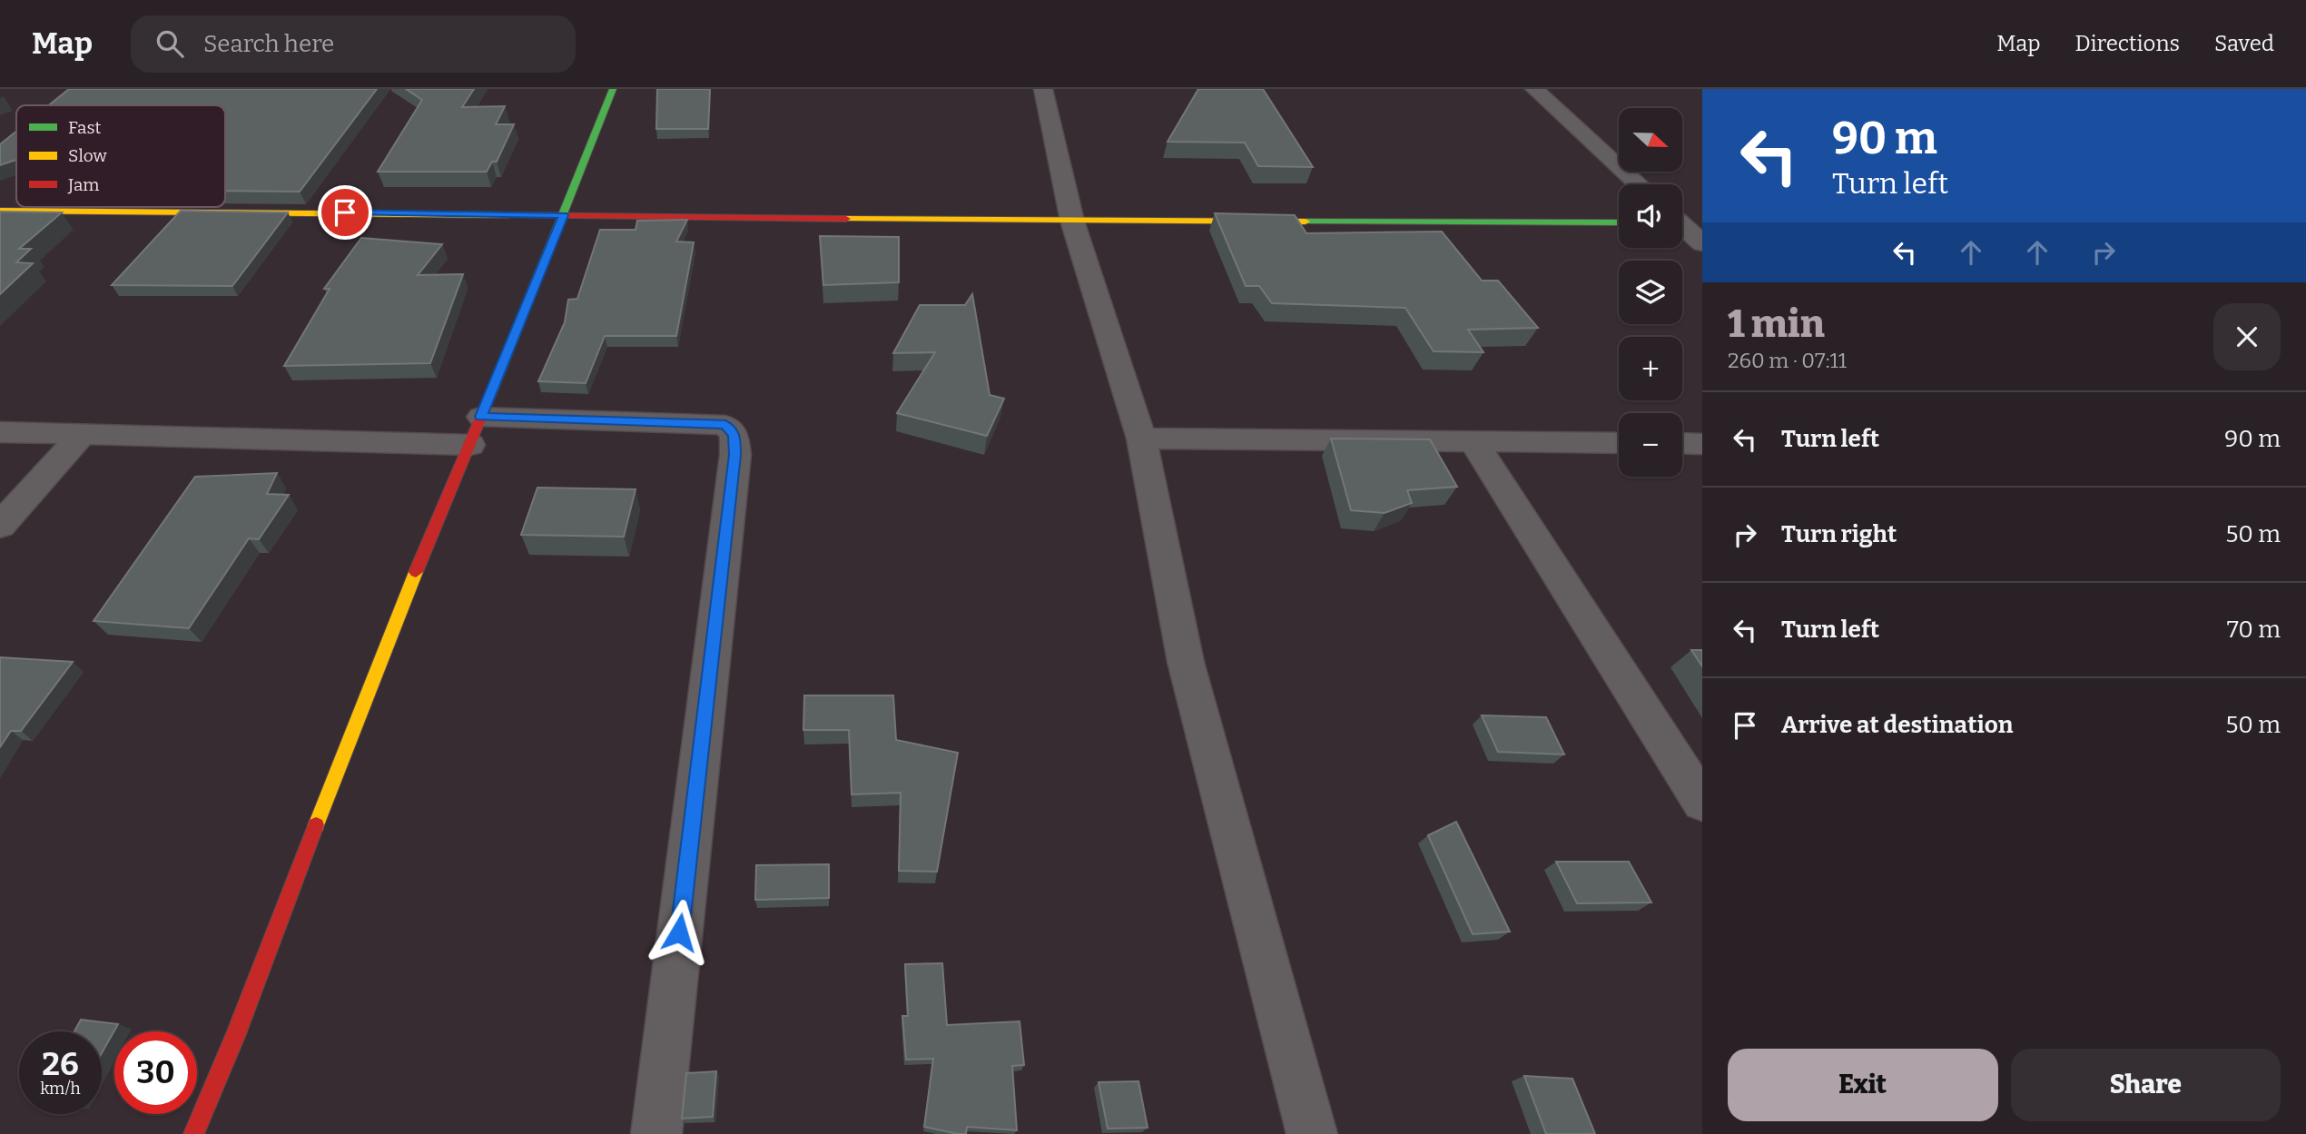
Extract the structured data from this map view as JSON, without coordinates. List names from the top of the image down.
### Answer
{
  "legend": ["Fast", "Slow", "Jam"],
  "north": "right",
  "page": {
    "header": "Map",
    "search": "Search here",
    "nav": ["Map", "Directions", "Saved"],
    "turn": ["90 m", "Turn left"],
    "map_buttons": ["+", "−"],
    "heading": ["1 min", "260 m · 07:11"],
    "list": [
      {
        "name": "Turn left",
        "value": "90 m"
      },
      {
        "name": "Turn right",
        "value": "50 m"
      },
      {
        "name": "Turn left",
        "value": "70 m"
      },
      {
        "name": "Arrive at destination",
        "value": "50 m"
      }
    ],
    "speed": "26 km/h",
    "limit": "30",
    "buttons": ["Exit", "Share"]
  }
}
